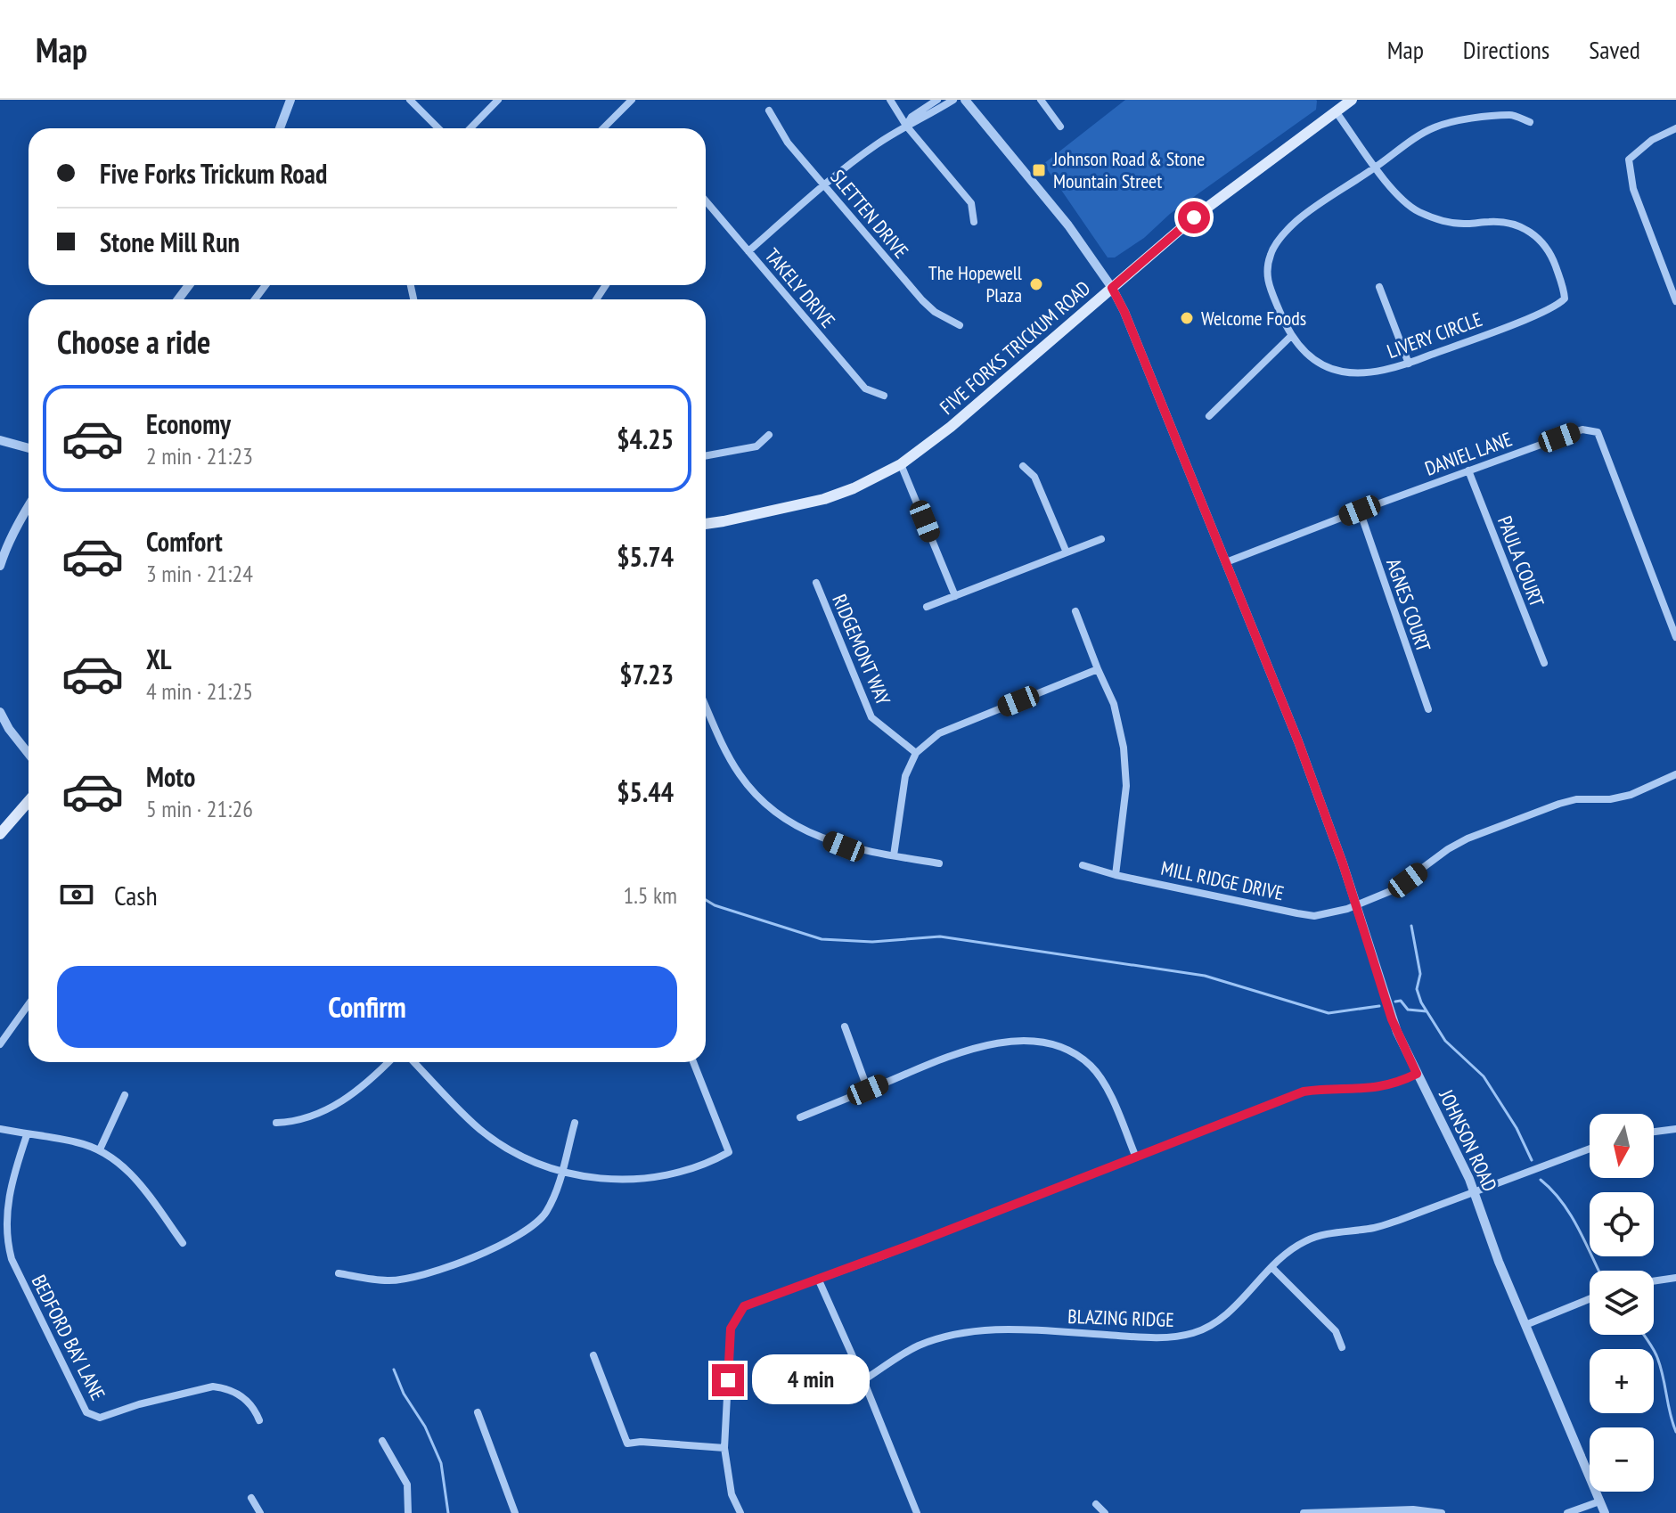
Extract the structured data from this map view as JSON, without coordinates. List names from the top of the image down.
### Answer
{
  "streets": {
    "main road": ["FIVE FORKS TRICKUM ROAD"],
    "street": [
      "SLETTEN DRIVE",
      "TAKELY DRIVE",
      "LIVERY CIRCLE",
      "DANIEL LANE",
      "PAULA COURT",
      "AGNES COURT",
      "RIDGEMONT WAY",
      "MILL RIDGE DRIVE",
      "JOHNSON ROAD",
      "BLAZING RIDGE",
      "BEDFORD BAY LANE"
    ]
  },
  "crossings": [
    ["LIVERY CIRCLE", "FIVE FORKS TRICKUM ROAD"],
    ["FIVE FORKS TRICKUM ROAD", "JOHNSON ROAD"],
    ["DANIEL LANE", "PAULA COURT"],
    ["DANIEL LANE", "AGNES COURT"],
    ["DANIEL LANE", "JOHNSON ROAD"],
    ["MILL RIDGE DRIVE", "JOHNSON ROAD"],
    ["JOHNSON ROAD", "BLAZING RIDGE"]
  ],
  "places": {
    "transit": ["Johnson Road & Stone Mountain Street"],
    "other": ["The Hopewell Plaza", "Welcome Foods"]
  },
  "north": "bottom",
  "page": {
    "header": "Map",
    "nav": ["Map", "Directions", "Saved"],
    "banner": ["Five Forks Trickum Road", "Stone Mill Run"],
    "heading": "Choose a ride",
    "list": [
      {
        "name": "Economy",
        "note": "2 min · 21:23",
        "value": "$4.25"
      },
      {
        "name": "Comfort",
        "note": "3 min · 21:24",
        "value": "$5.74"
      },
      {
        "name": "XL",
        "note": "4 min · 21:25",
        "value": "$7.23"
      },
      {
        "name": "Moto",
        "note": "5 min · 21:26",
        "value": "$5.44"
      }
    ],
    "pay": ["Cash", "1.5 km"],
    "buttons": "Confirm",
    "map_buttons": ["+", "−"],
    "bubble": "4 min"
  }
}
